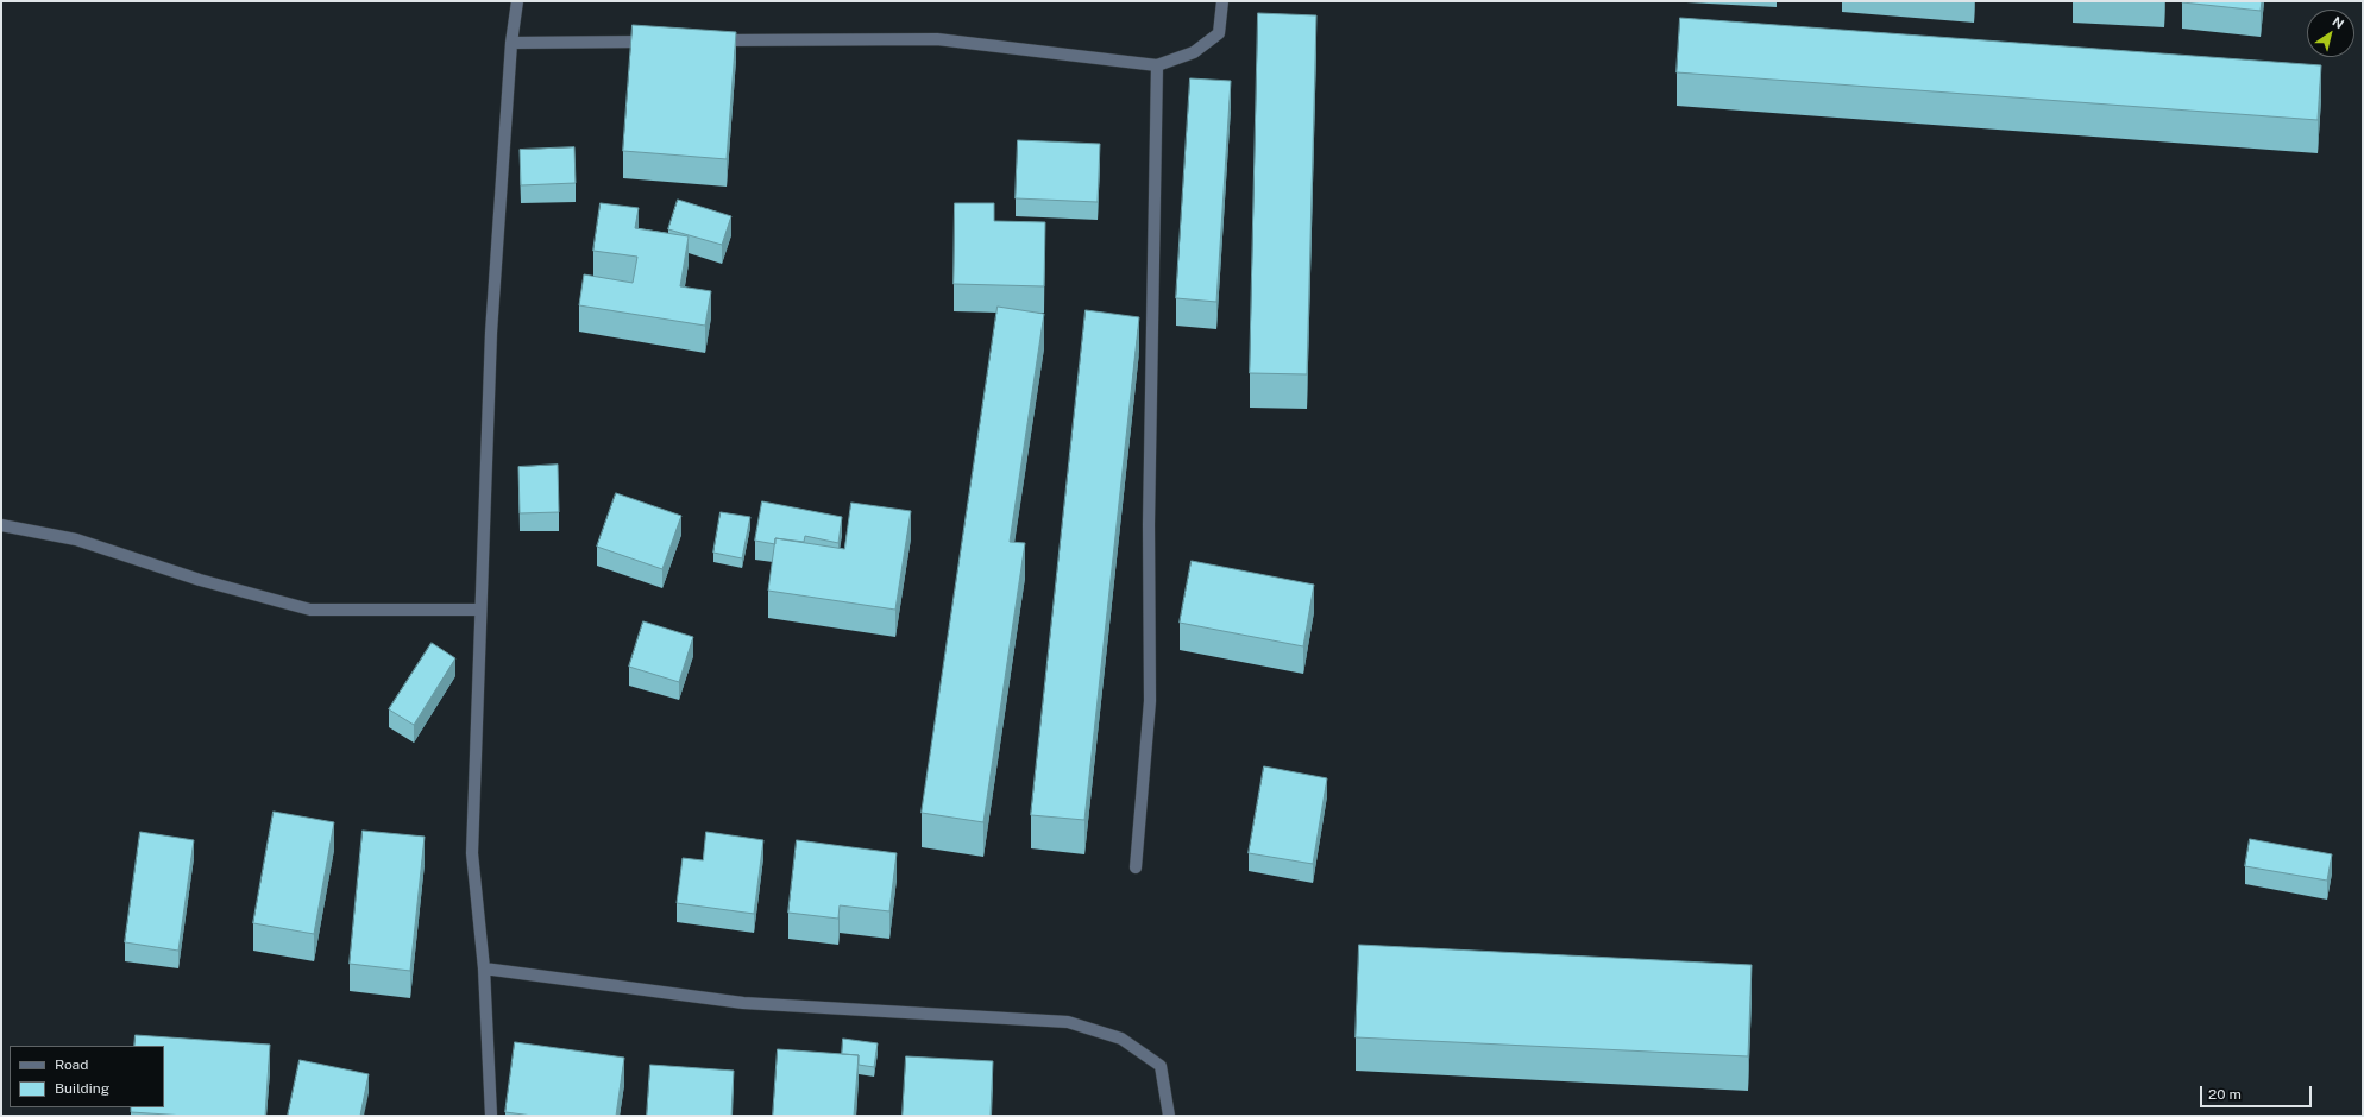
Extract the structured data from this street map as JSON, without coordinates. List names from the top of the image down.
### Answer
{
  "legend": ["Road", "Building"],
  "scale_bar": "20 m",
  "north": "top right"
}
